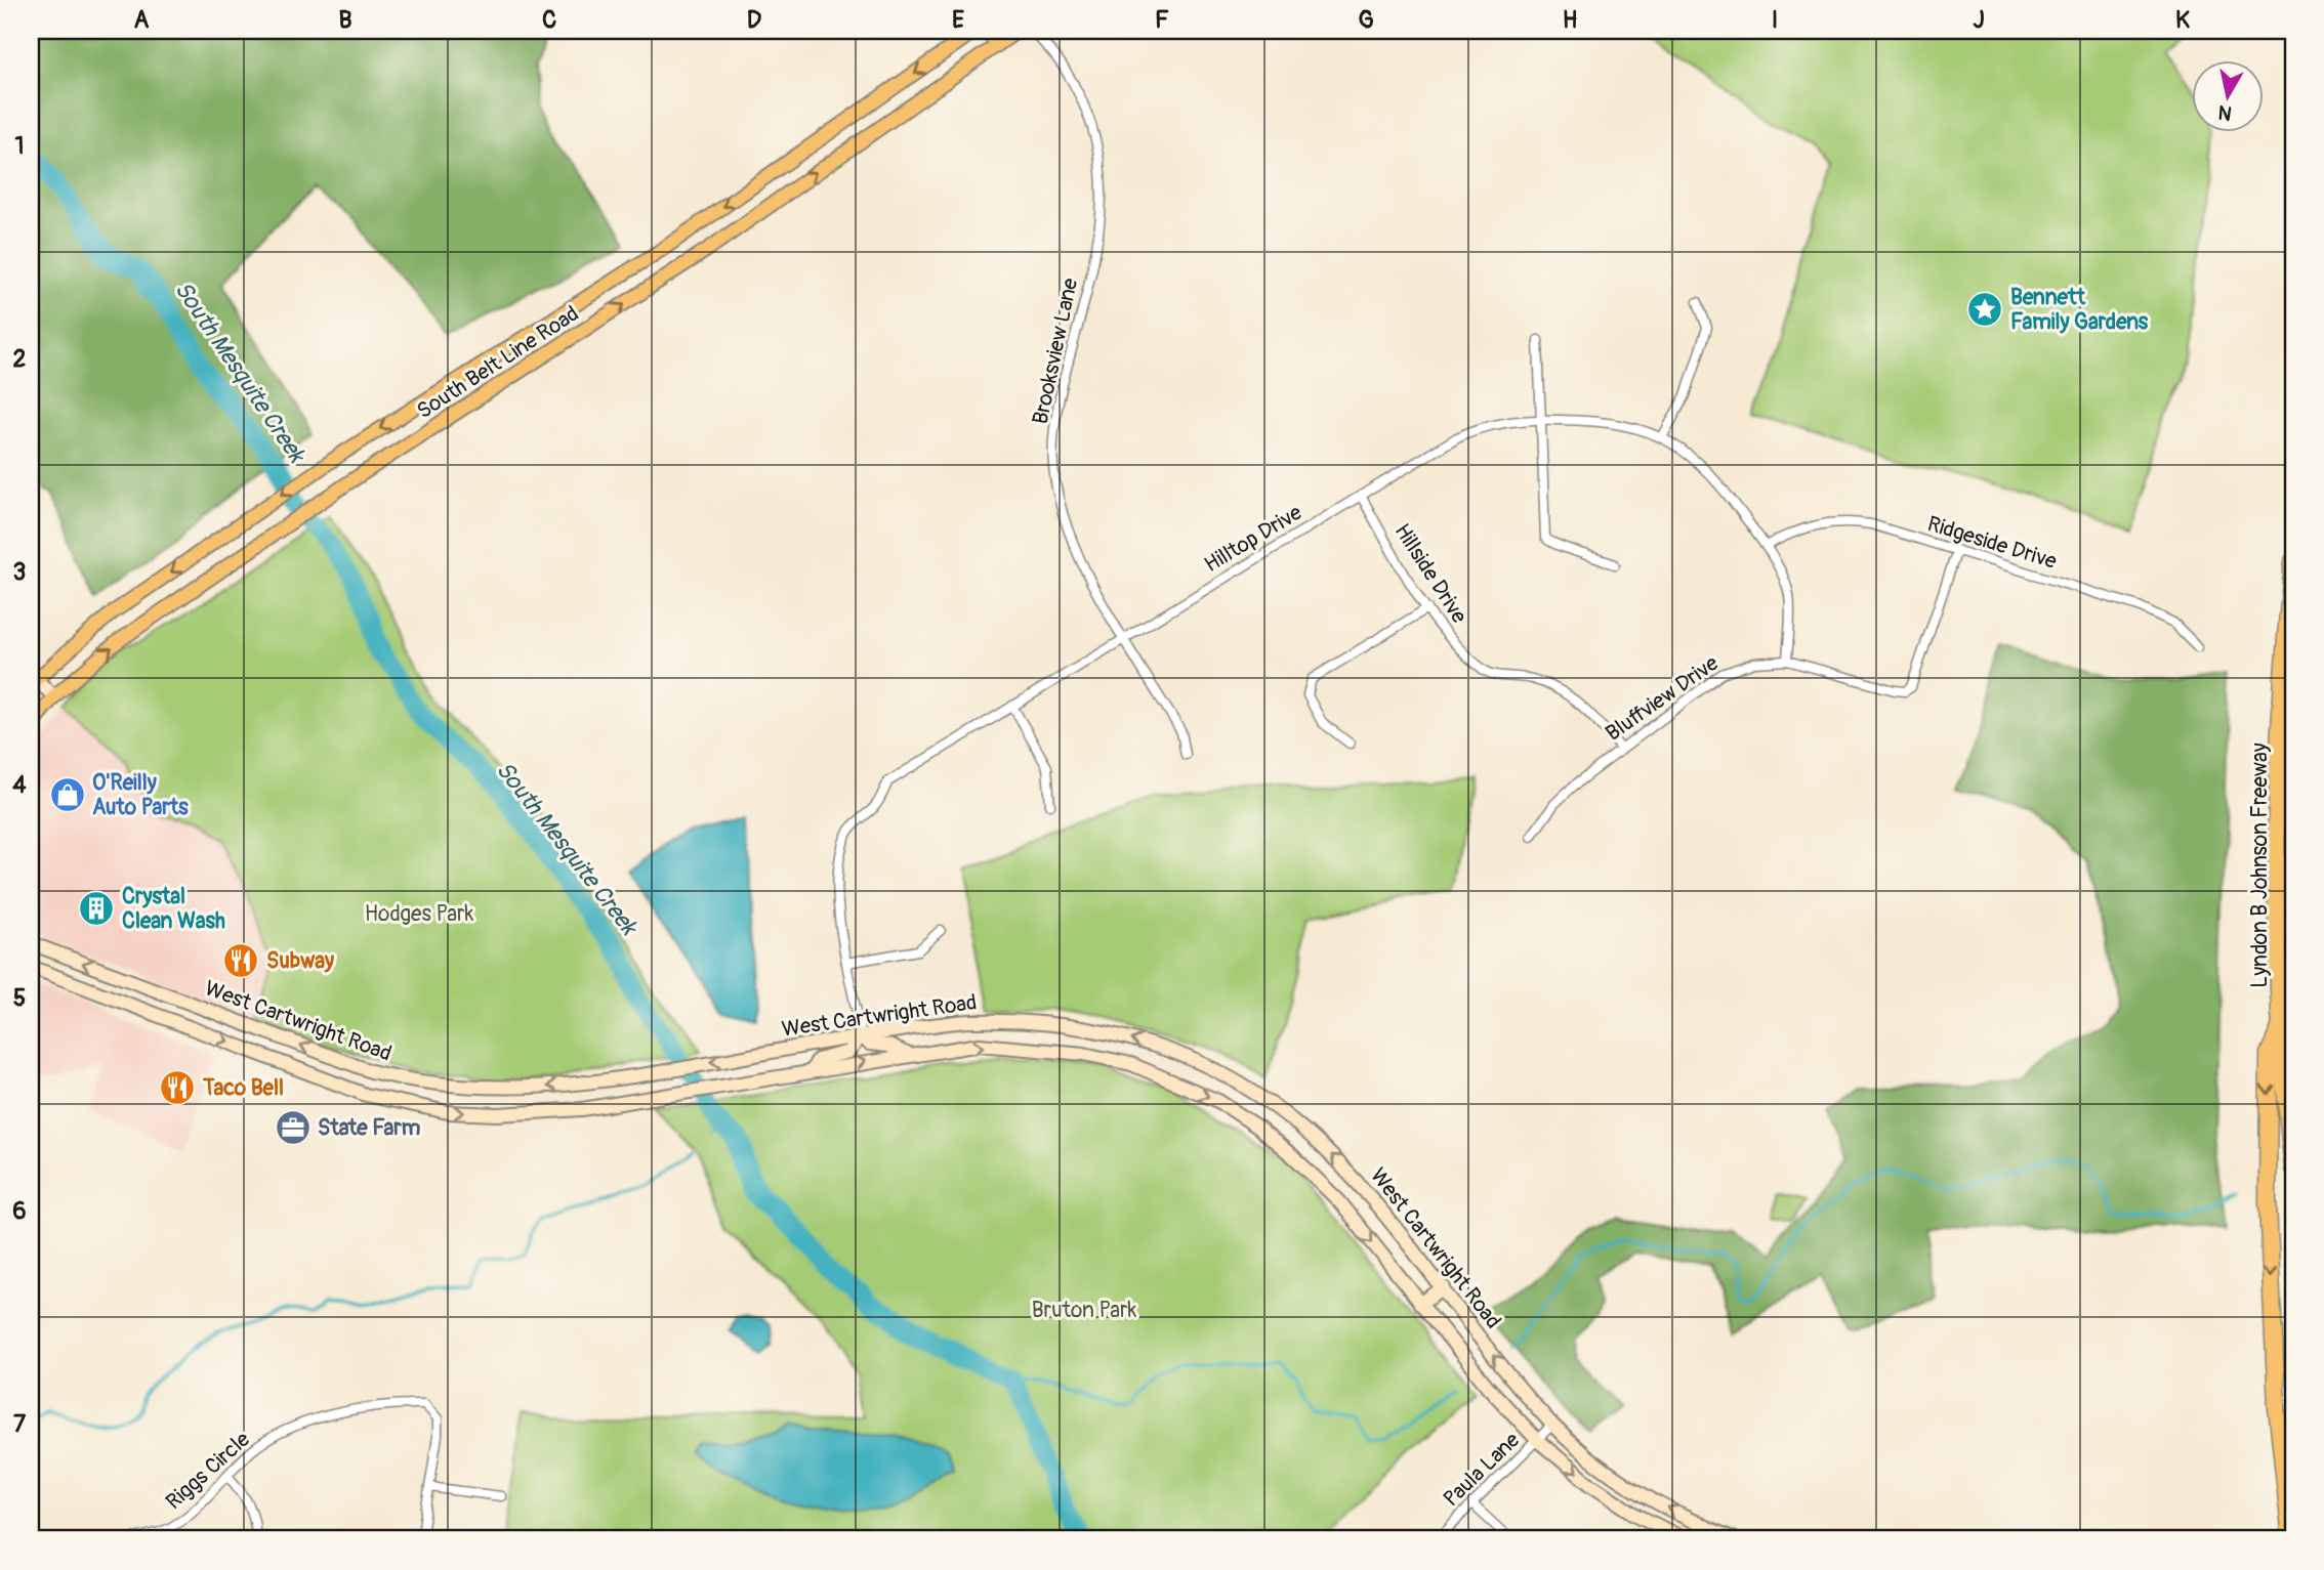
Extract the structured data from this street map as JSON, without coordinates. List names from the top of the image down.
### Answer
{
  "streets": {
    "highway": ["Lyndon B Johnson Freeway"],
    "main road": ["South Belt Line Road", "West Cartwright Road"],
    "street": [
      "Brooksview Lane",
      "Hilltop Drive",
      "Ridgeside Drive",
      "Hillside Drive",
      "Bluffview Drive",
      "Paula Lane",
      "Riggs Circle"
    ]
  },
  "crossings": [
    ["Brooksview Lane", "Hilltop Drive"],
    ["Hilltop Drive", "Ridgeside Drive"],
    ["Hilltop Drive", "Hillside Drive"],
    ["Hilltop Drive", "Bluffview Drive"],
    ["Hilltop Drive", "West Cartwright Road"],
    ["Ridgeside Drive", "Bluffview Drive"],
    ["Hillside Drive", "Bluffview Drive"],
    ["West Cartwright Road", "Paula Lane"]
  ],
  "water": ["South Mesquite Creek"],
  "parks": ["Hodges Park", "Bruton Park"],
  "places": {
    "place": ["Bennett Family Gardens"],
    "shop": ["O'Reilly Auto Parts"],
    "building": ["Crystal Clean Wash"],
    "restaurant": ["Subway", "Taco Bell"],
    "office": ["State Farm"]
  },
  "north": "bottom",
  "grid": {
    "columns": [
      "A",
      "B",
      "C",
      "D",
      "E",
      "F",
      "G",
      "H",
      "I",
      "J",
      "K"
    ],
    "rows": [
      "1",
      "2",
      "3",
      "4",
      "5",
      "6",
      "7"
    ]
  }
}
